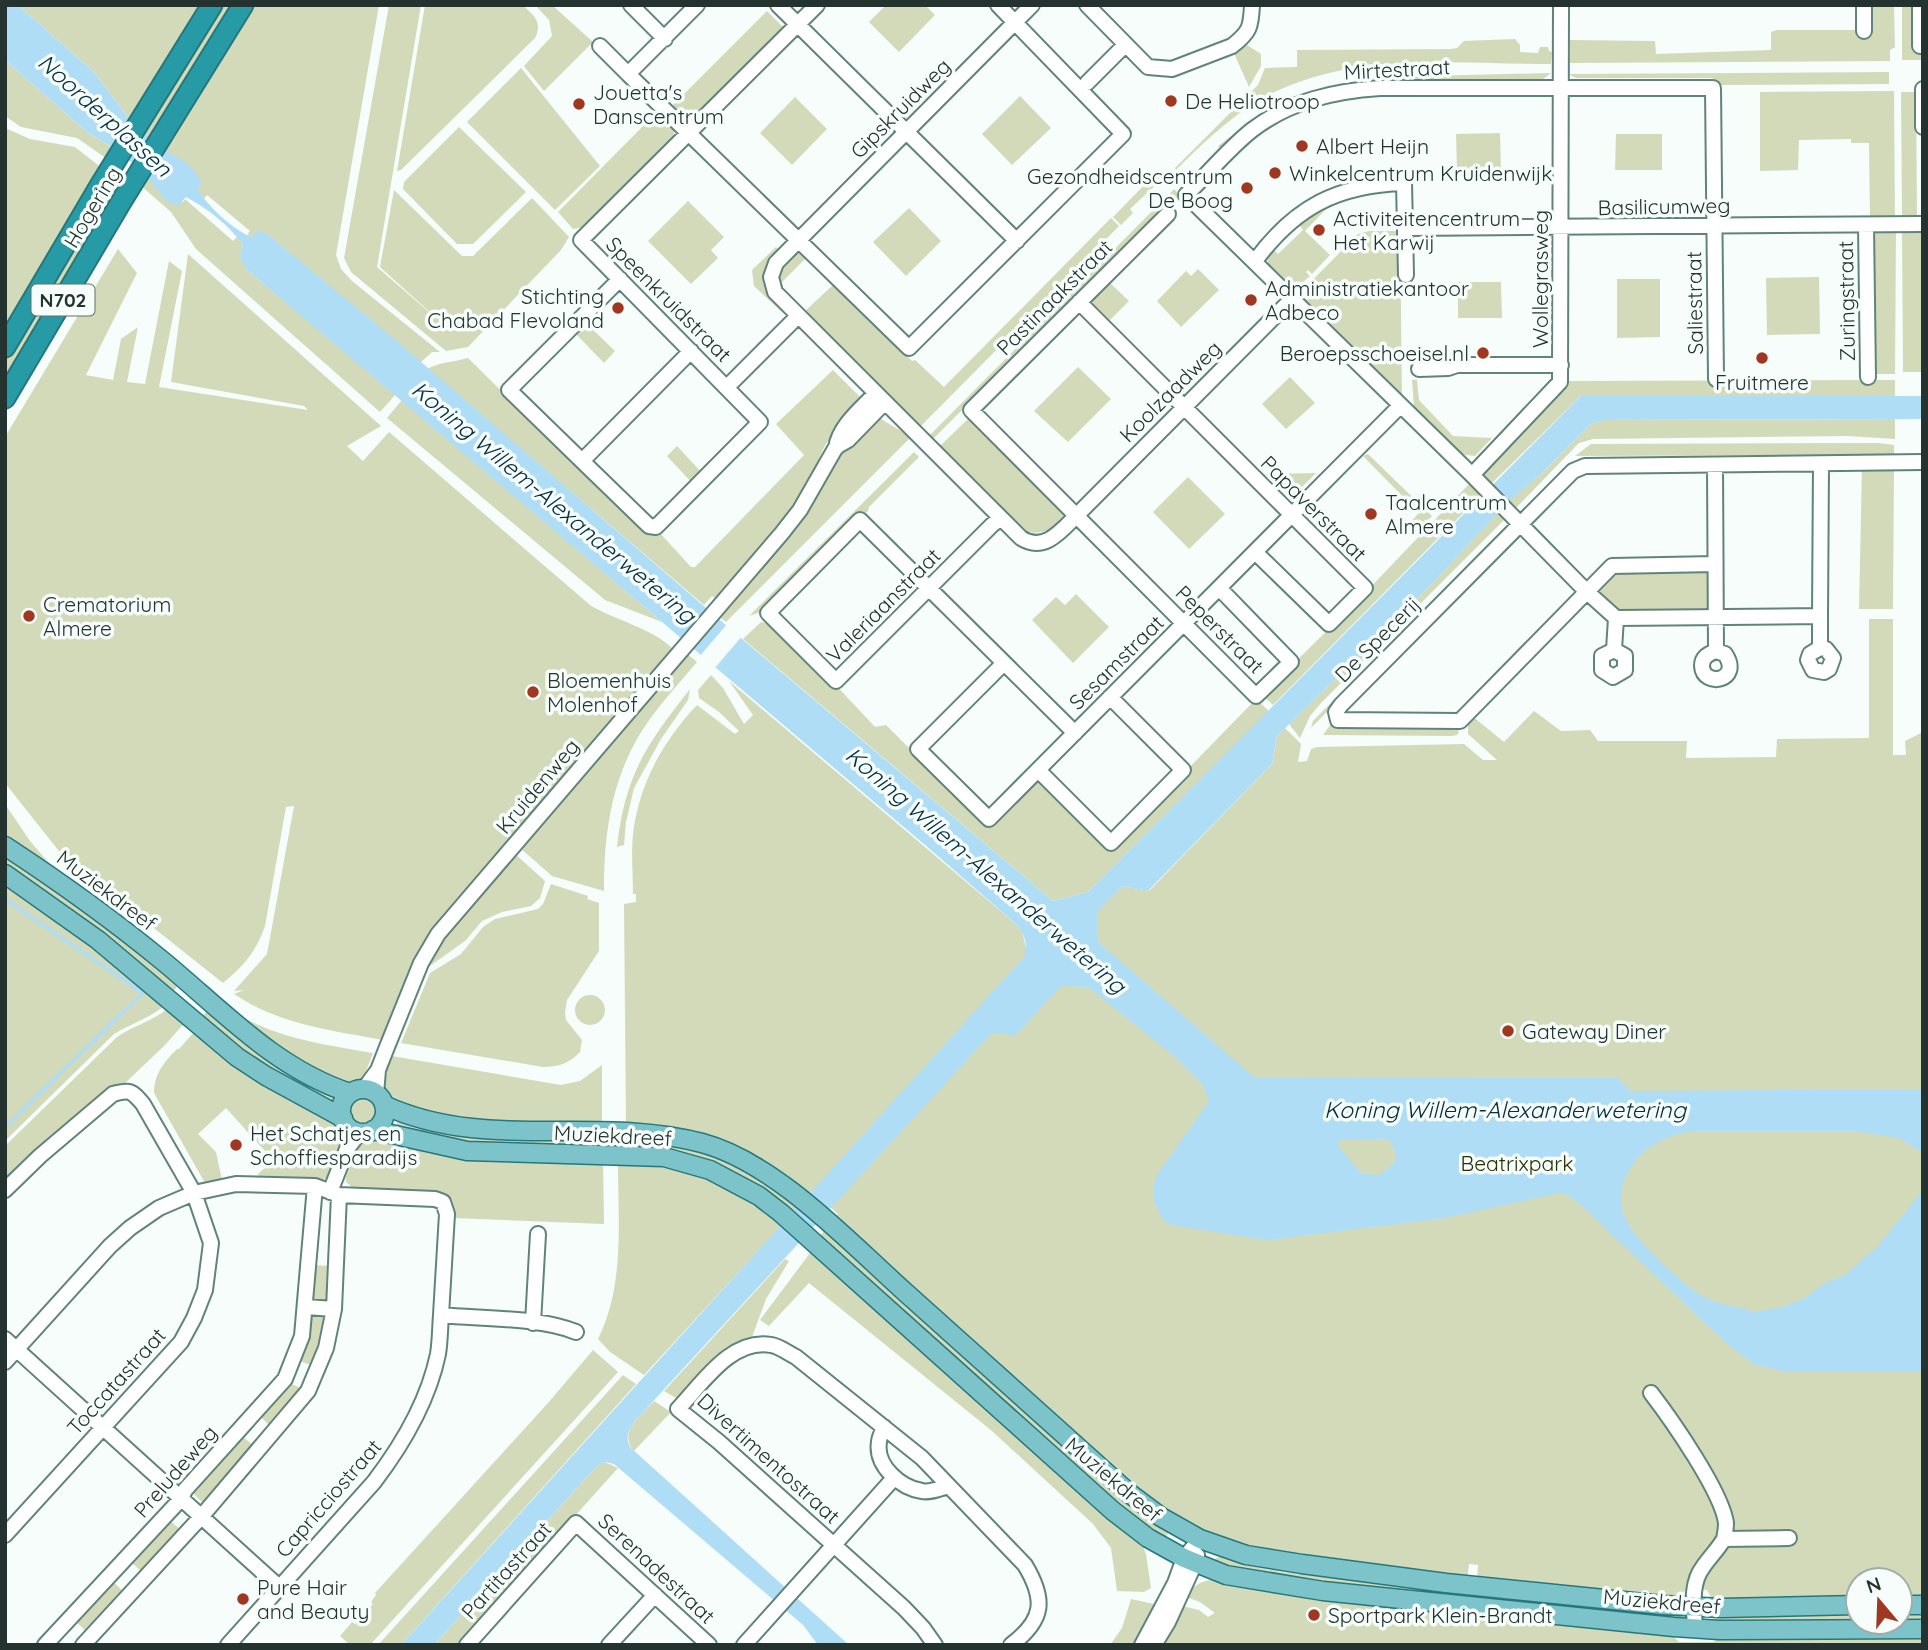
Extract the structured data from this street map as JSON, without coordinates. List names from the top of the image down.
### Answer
{
  "streets": {
    "highway": ["Hogering", "N702"],
    "main road": ["Muziekdreef"],
    "street": [
      "Mirtestraat",
      "Gipskruidweg",
      "Basilicumweg",
      "Wollegrasweg",
      "Pastinaakstraat",
      "Speenkruidstraat",
      "Zuringstraat",
      "Saliestraat",
      "Koolzaadweg",
      "Papaverstraat",
      "Valeriaanstraat",
      "Peperstraat",
      "De Specerij",
      "Sesamstraat",
      "Kruidenweg",
      "Toccatastraat",
      "Divertimentostraat",
      "Preludeweg",
      "Capricciostraat",
      "Serenadestraat",
      "Partitastraat"
    ]
  },
  "crossings": [
    ["Mirtestraat", "Basilicumweg"],
    ["Mirtestraat", "Wollegrasweg"],
    ["Mirtestraat", "Saliestraat"],
    ["Gipskruidweg", "Speenkruidstraat"],
    ["Gipskruidweg", "Koolzaadweg"],
    ["Gipskruidweg", "Kruidenweg"],
    ["Basilicumweg", "Wollegrasweg"],
    ["Basilicumweg", "Zuringstraat"],
    ["Basilicumweg", "Saliestraat"],
    ["Pastinaakstraat", "Koolzaadweg"],
    ["Pastinaakstraat", "Papaverstraat"],
    ["Pastinaakstraat", "Peperstraat"],
    ["Koolzaadweg", "Papaverstraat"],
    ["Koolzaadweg", "Valeriaanstraat"],
    ["Koolzaadweg", "Peperstraat"],
    ["Papaverstraat", "Sesamstraat"],
    ["Valeriaanstraat", "Sesamstraat"],
    ["Peperstraat", "Sesamstraat"],
    ["Kruidenweg", "Muziekdreef"],
    ["Serenadestraat", "Partitastraat"]
  ],
  "water": ["Noorderplassen", "Koning Willem-Alexanderwetering"],
  "parks": ["Beatrixpark"],
  "places": [
    "De Heliotroop",
    "Jouetta's Danscentrum",
    "Albert Heijn",
    "Winkelcentrum Kruidenwijk",
    "Gezondheidscentrum De Boog",
    "Activiteitencentrum Het Karwij",
    "Administratiekantoor Adbeco",
    "Stichting Chabad Flevoland",
    "Beroepsschoeisel.nl",
    "Fruitmere",
    "Taalcentrum Almere",
    "Crematorium Almere",
    "Bloemenhuis Molenhof",
    "Gateway Diner",
    "Het Schatjes en Schoffiesparadijs",
    "Pure Hair and Beauty",
    "Sportpark Klein-Brandt"
  ],
  "north": "top"
}
